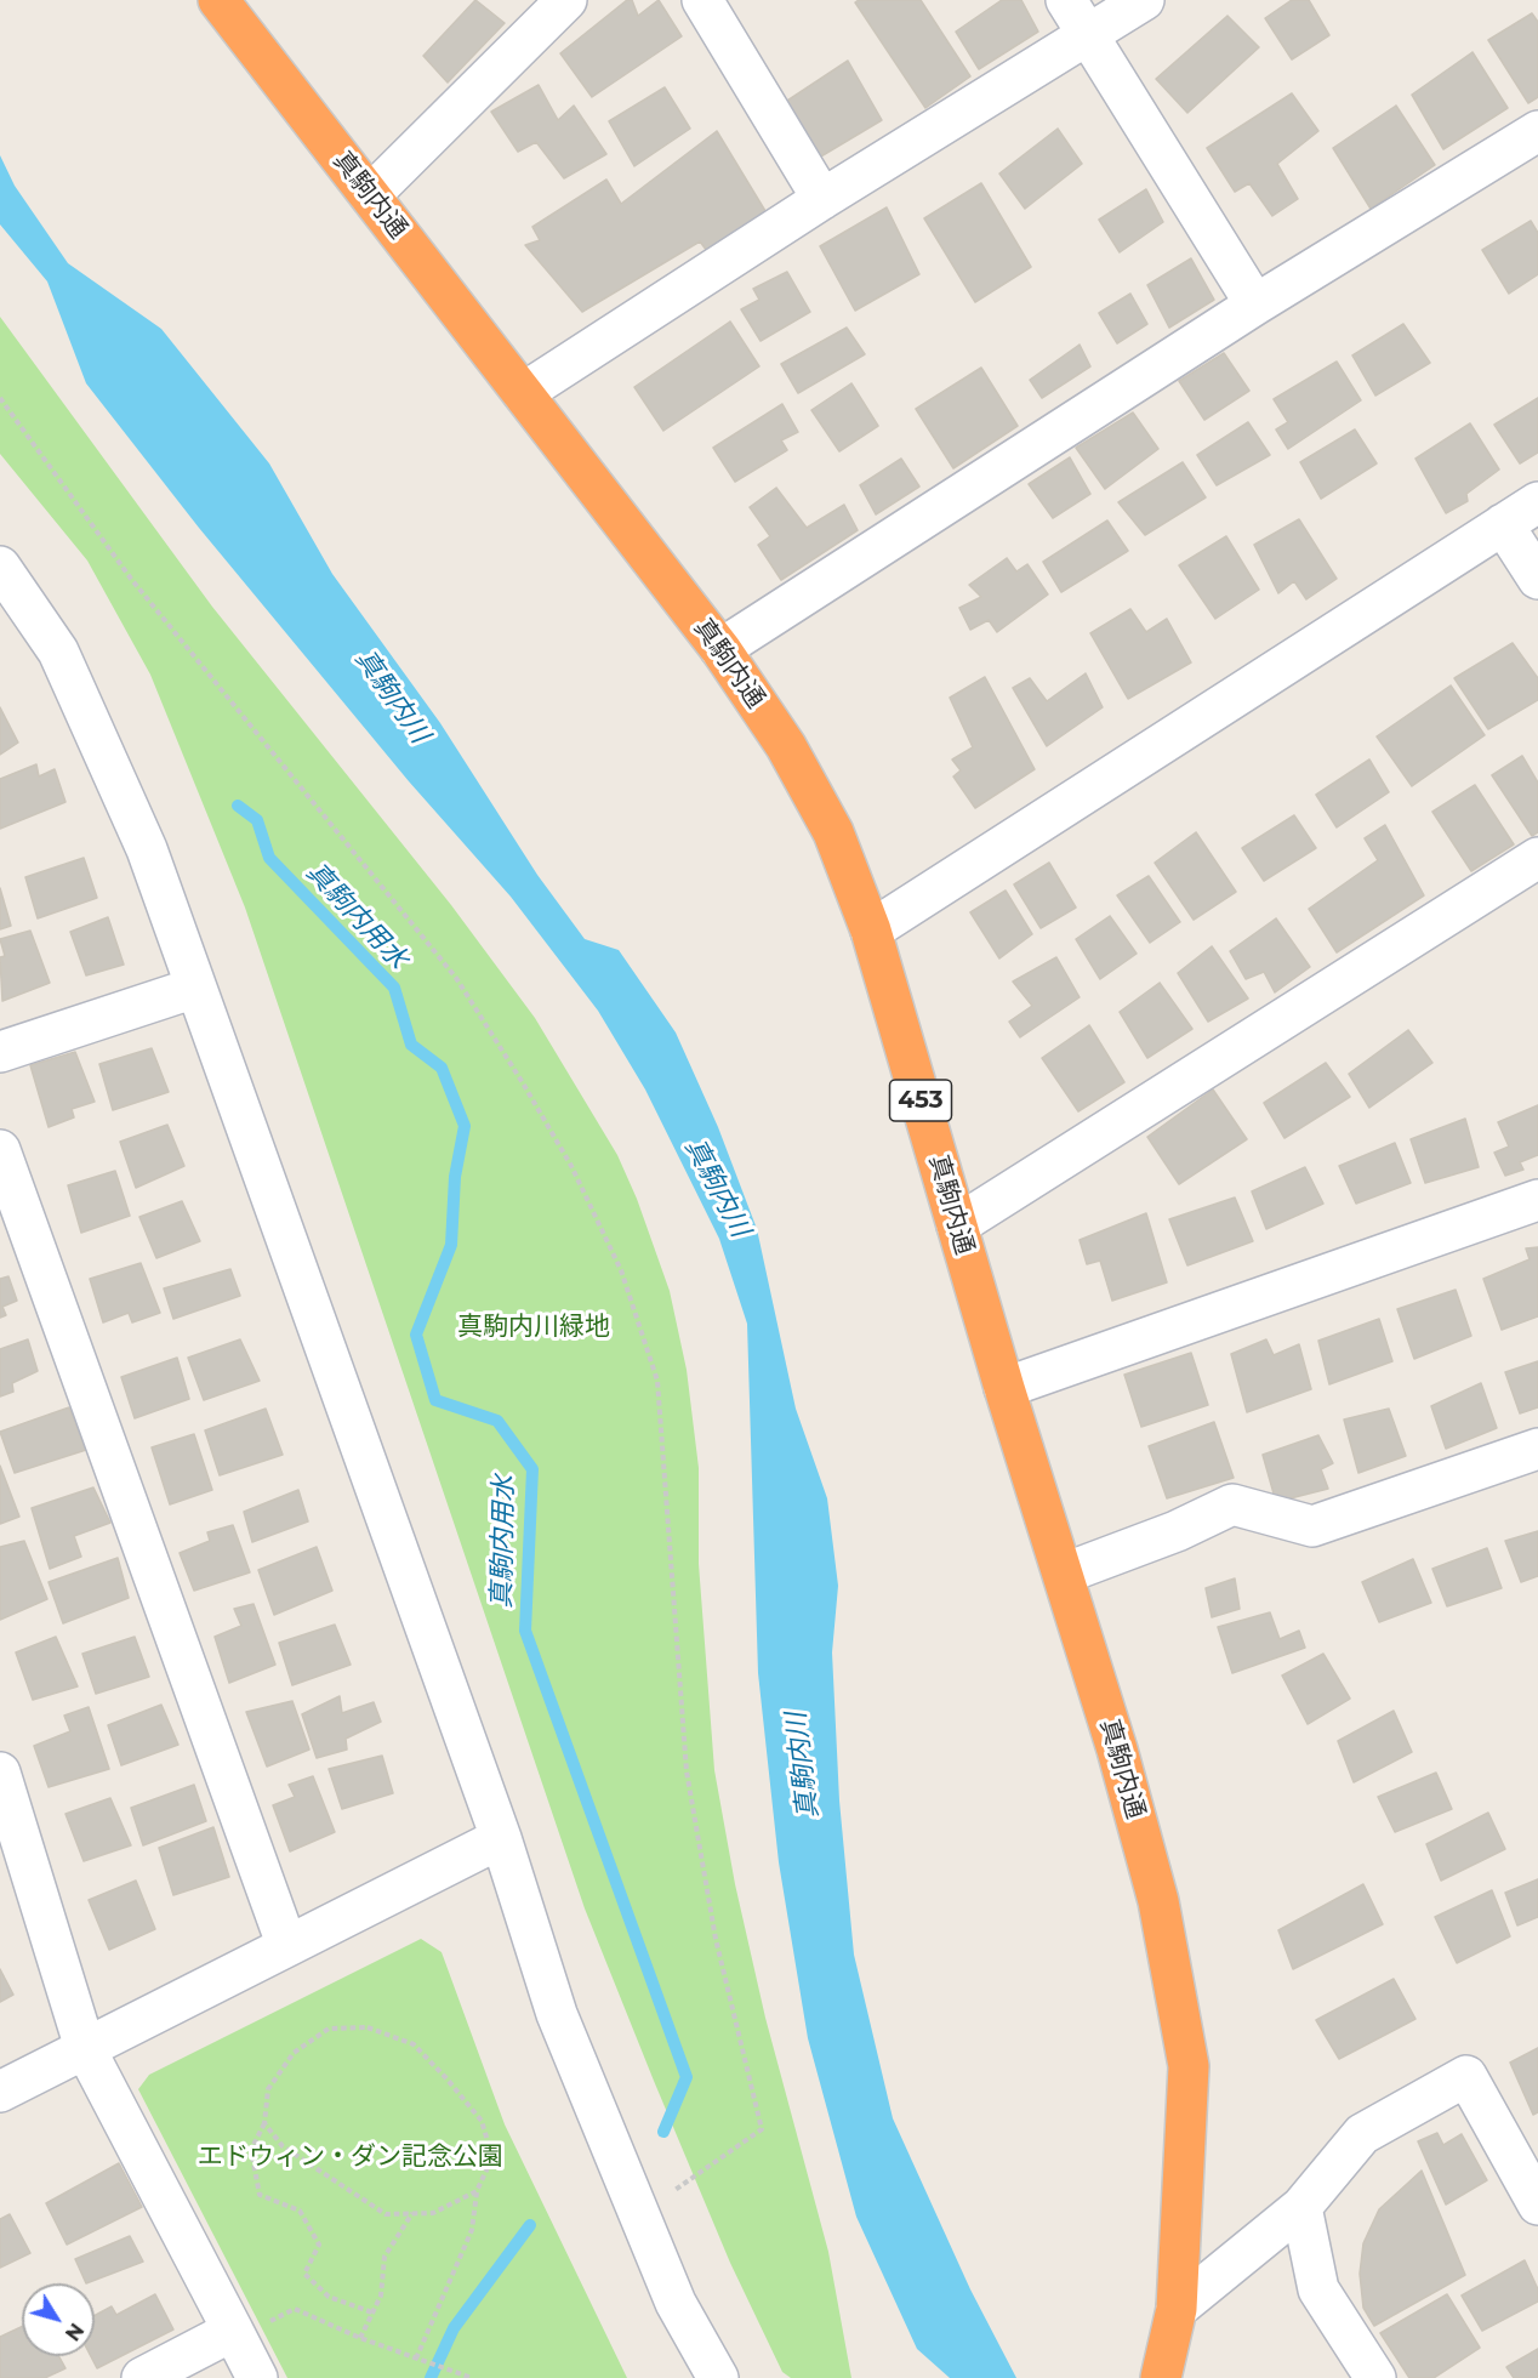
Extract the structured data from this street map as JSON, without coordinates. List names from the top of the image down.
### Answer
{
  "streets": {
    "highway": ["真駒内通", "453"]
  },
  "water": ["真駒内川", "真駒内用水"],
  "parks": ["真駒内川緑地", "エドウィン・ダン記念公園"],
  "north": "bottom right"
}
